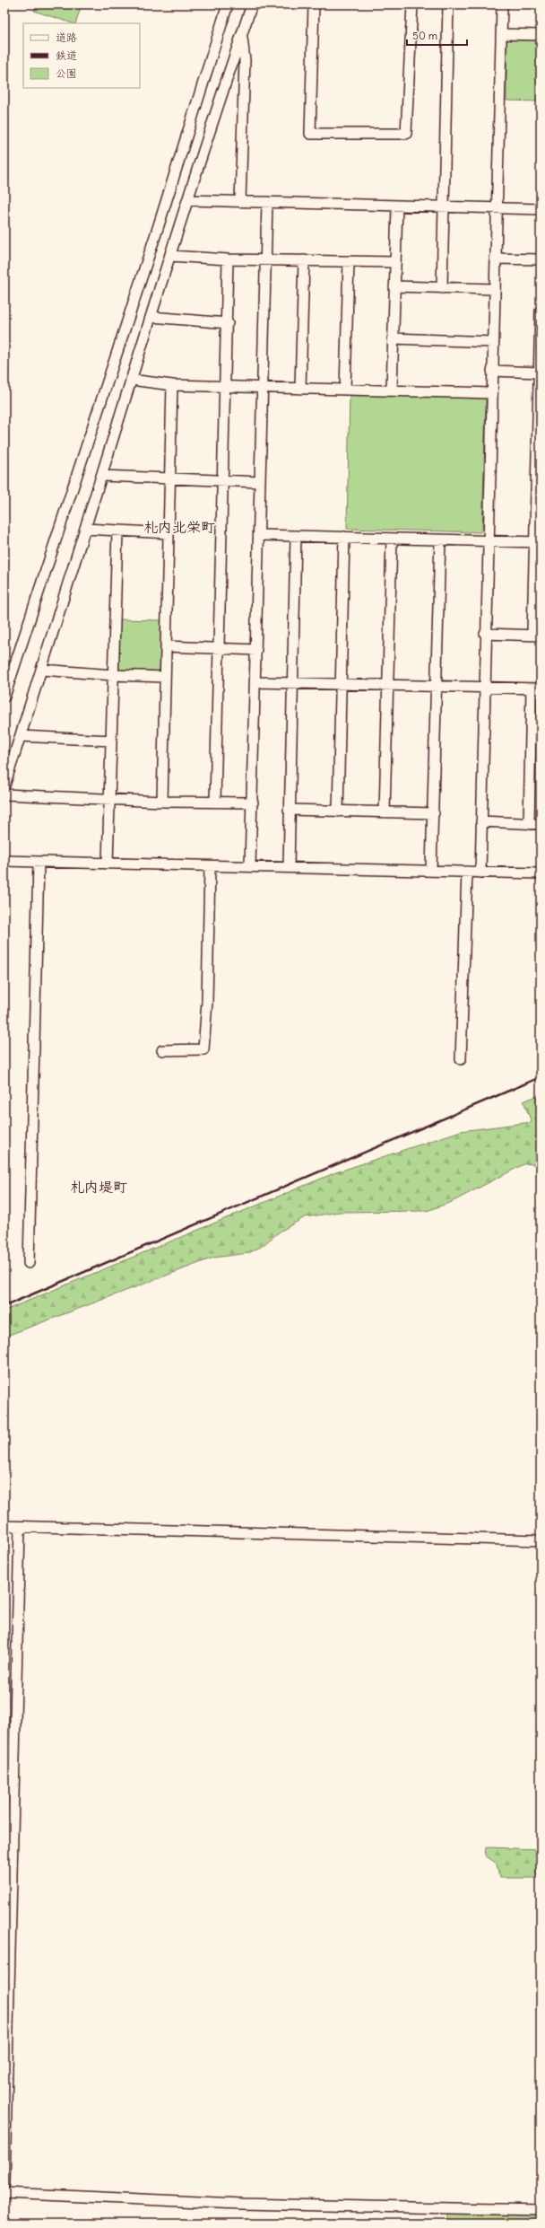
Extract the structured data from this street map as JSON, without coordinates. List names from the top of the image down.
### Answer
{
  "districts": ["札内北栄町", "札内堤町"],
  "legend": ["道路", "鉄道", "公園"],
  "scale_bar": "50 m"
}
